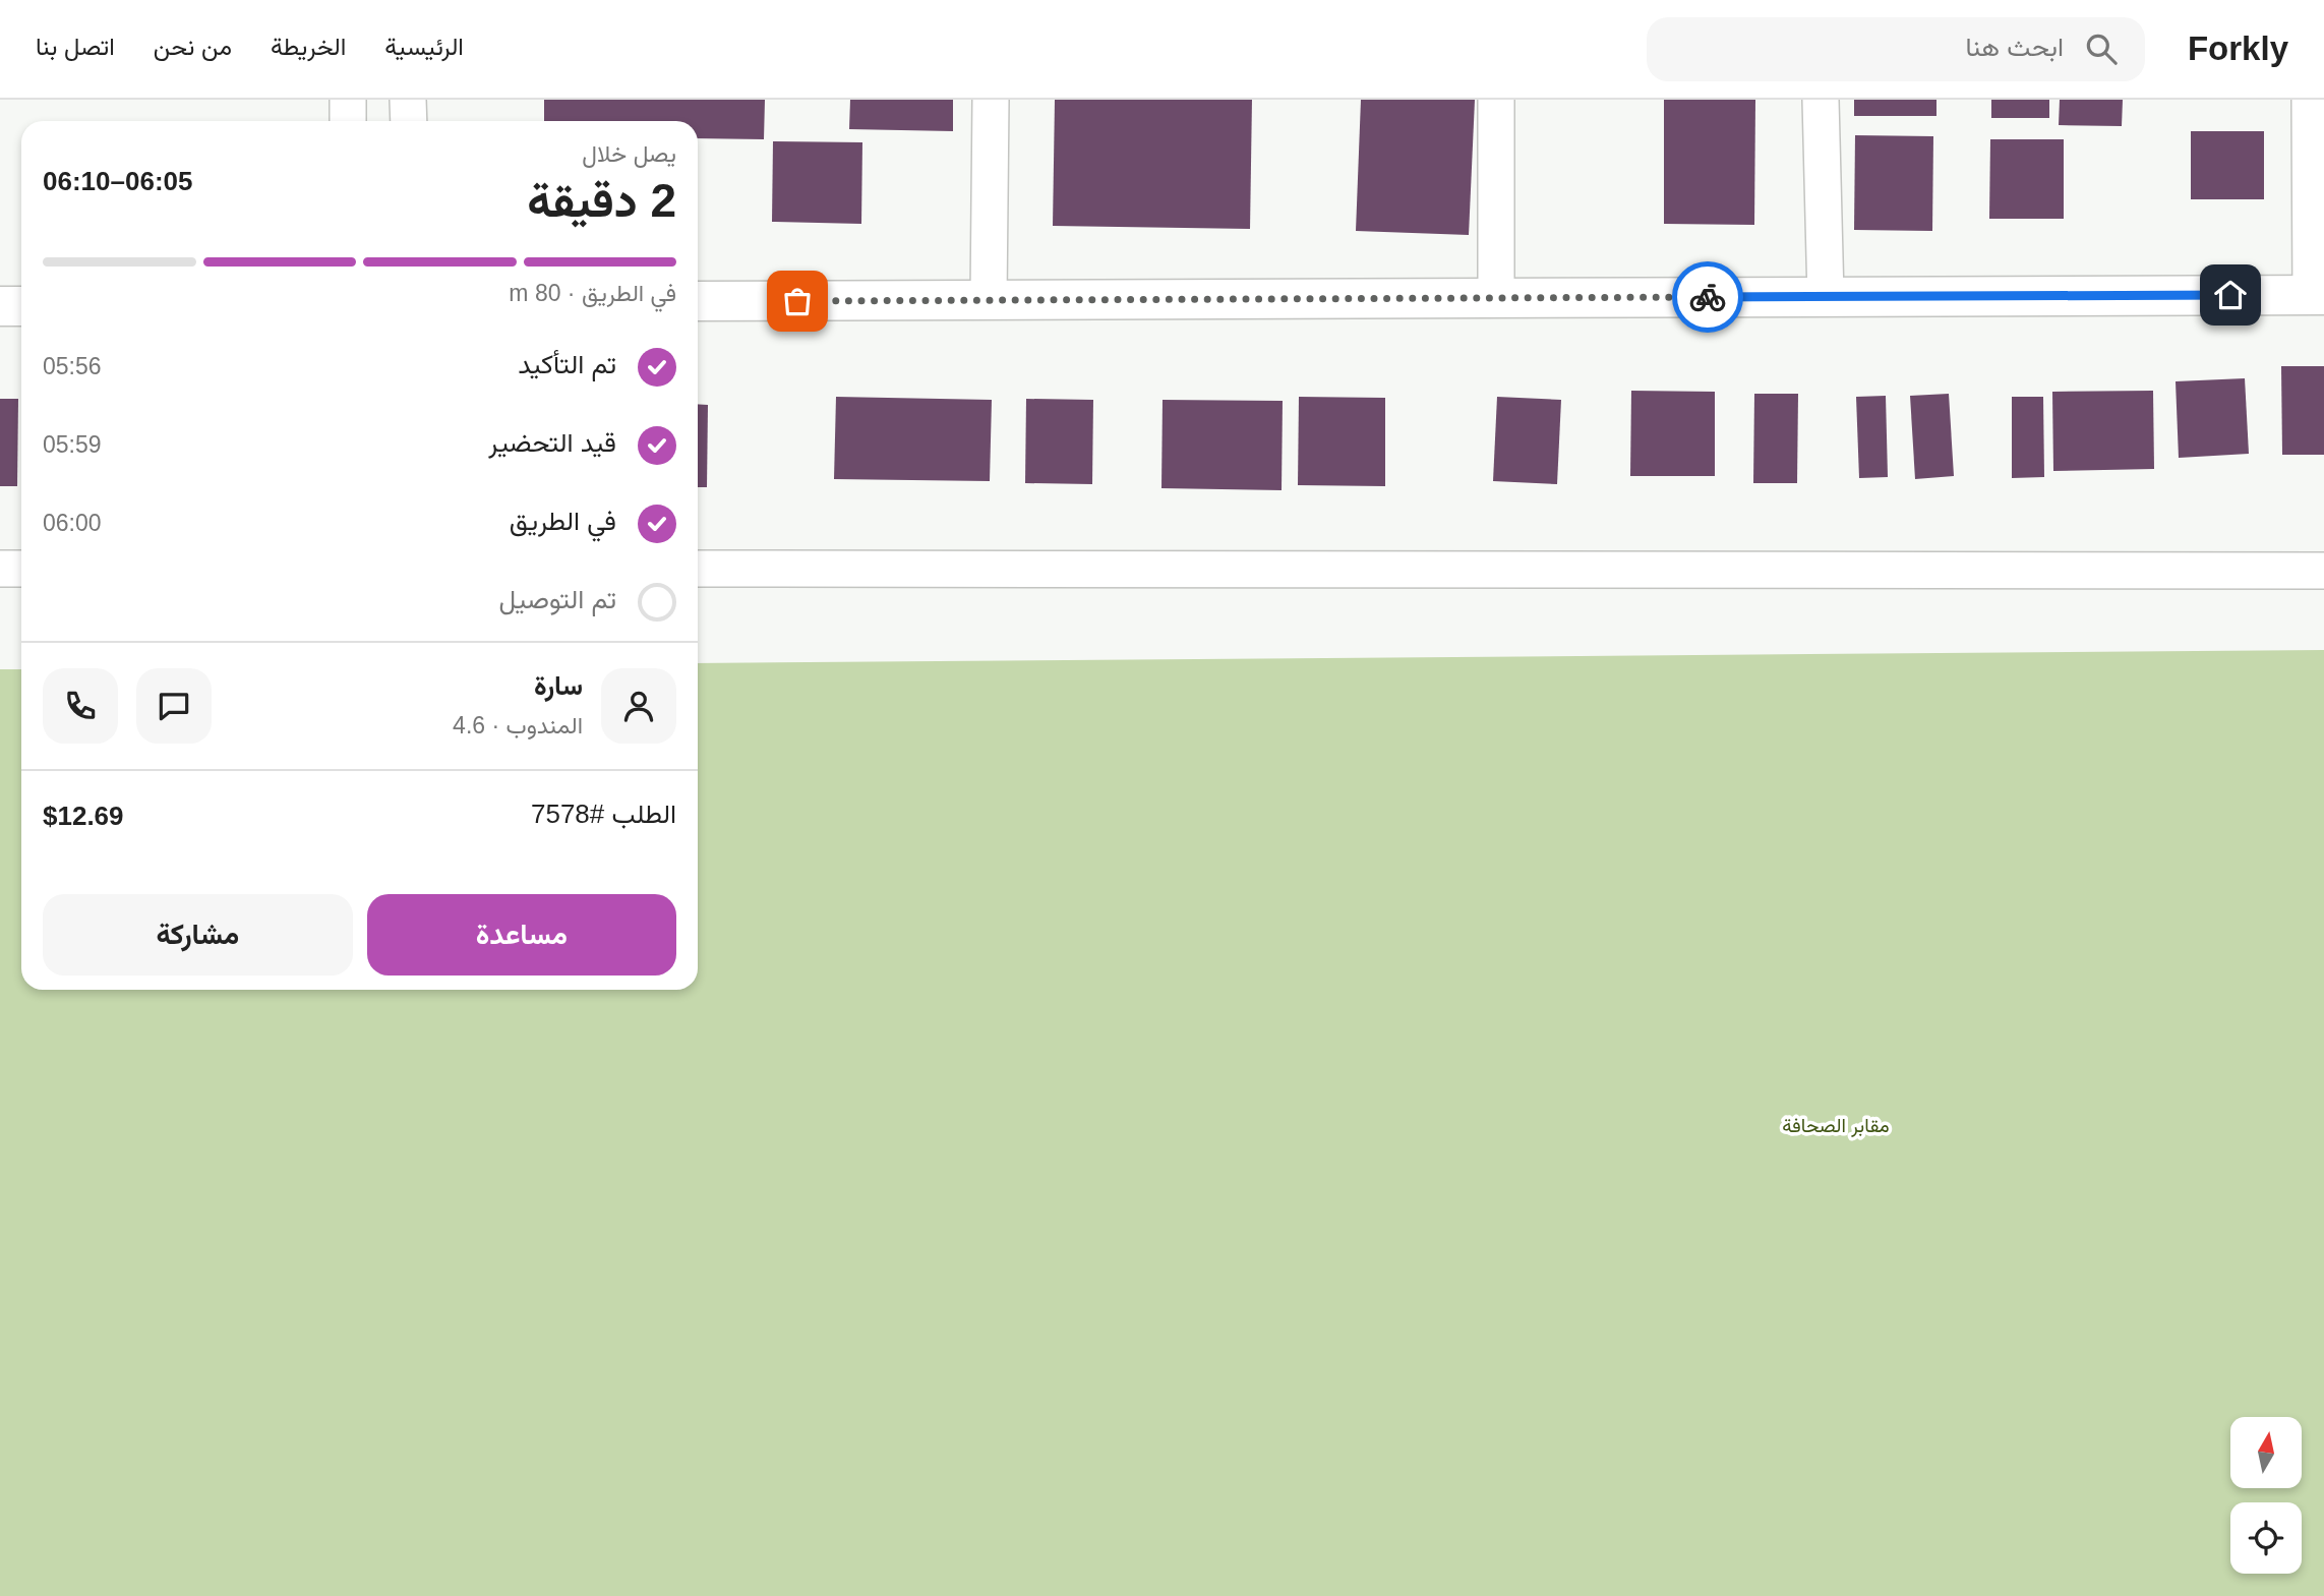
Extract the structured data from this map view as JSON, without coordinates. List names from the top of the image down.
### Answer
{
  "parks": ["مقابر الصحافة"],
  "north": "top",
  "page": {
    "header": "Forkly",
    "search": "ابحث هنا",
    "nav": [
      "الرئيسية",
      "الخريطة",
      "من نحن",
      "اتصل بنا"
    ],
    "heading": ["2 دقيقة", "يصل خلال", "06:05–06:10"],
    "panel": [
      "سارة",
      "المندوب · 4.6",
      "الطلب #7578",
      "$12.69"
    ],
    "bar": "في الطريق · 80 m",
    "list": [
      ["تم التأكيد", "05:56"],
      ["قيد التحضير", "05:59"],
      ["في الطريق", "06:00"],
      "تم التوصيل"
    ],
    "buttons": ["مساعدة", "مشاركة"]
  }
}
